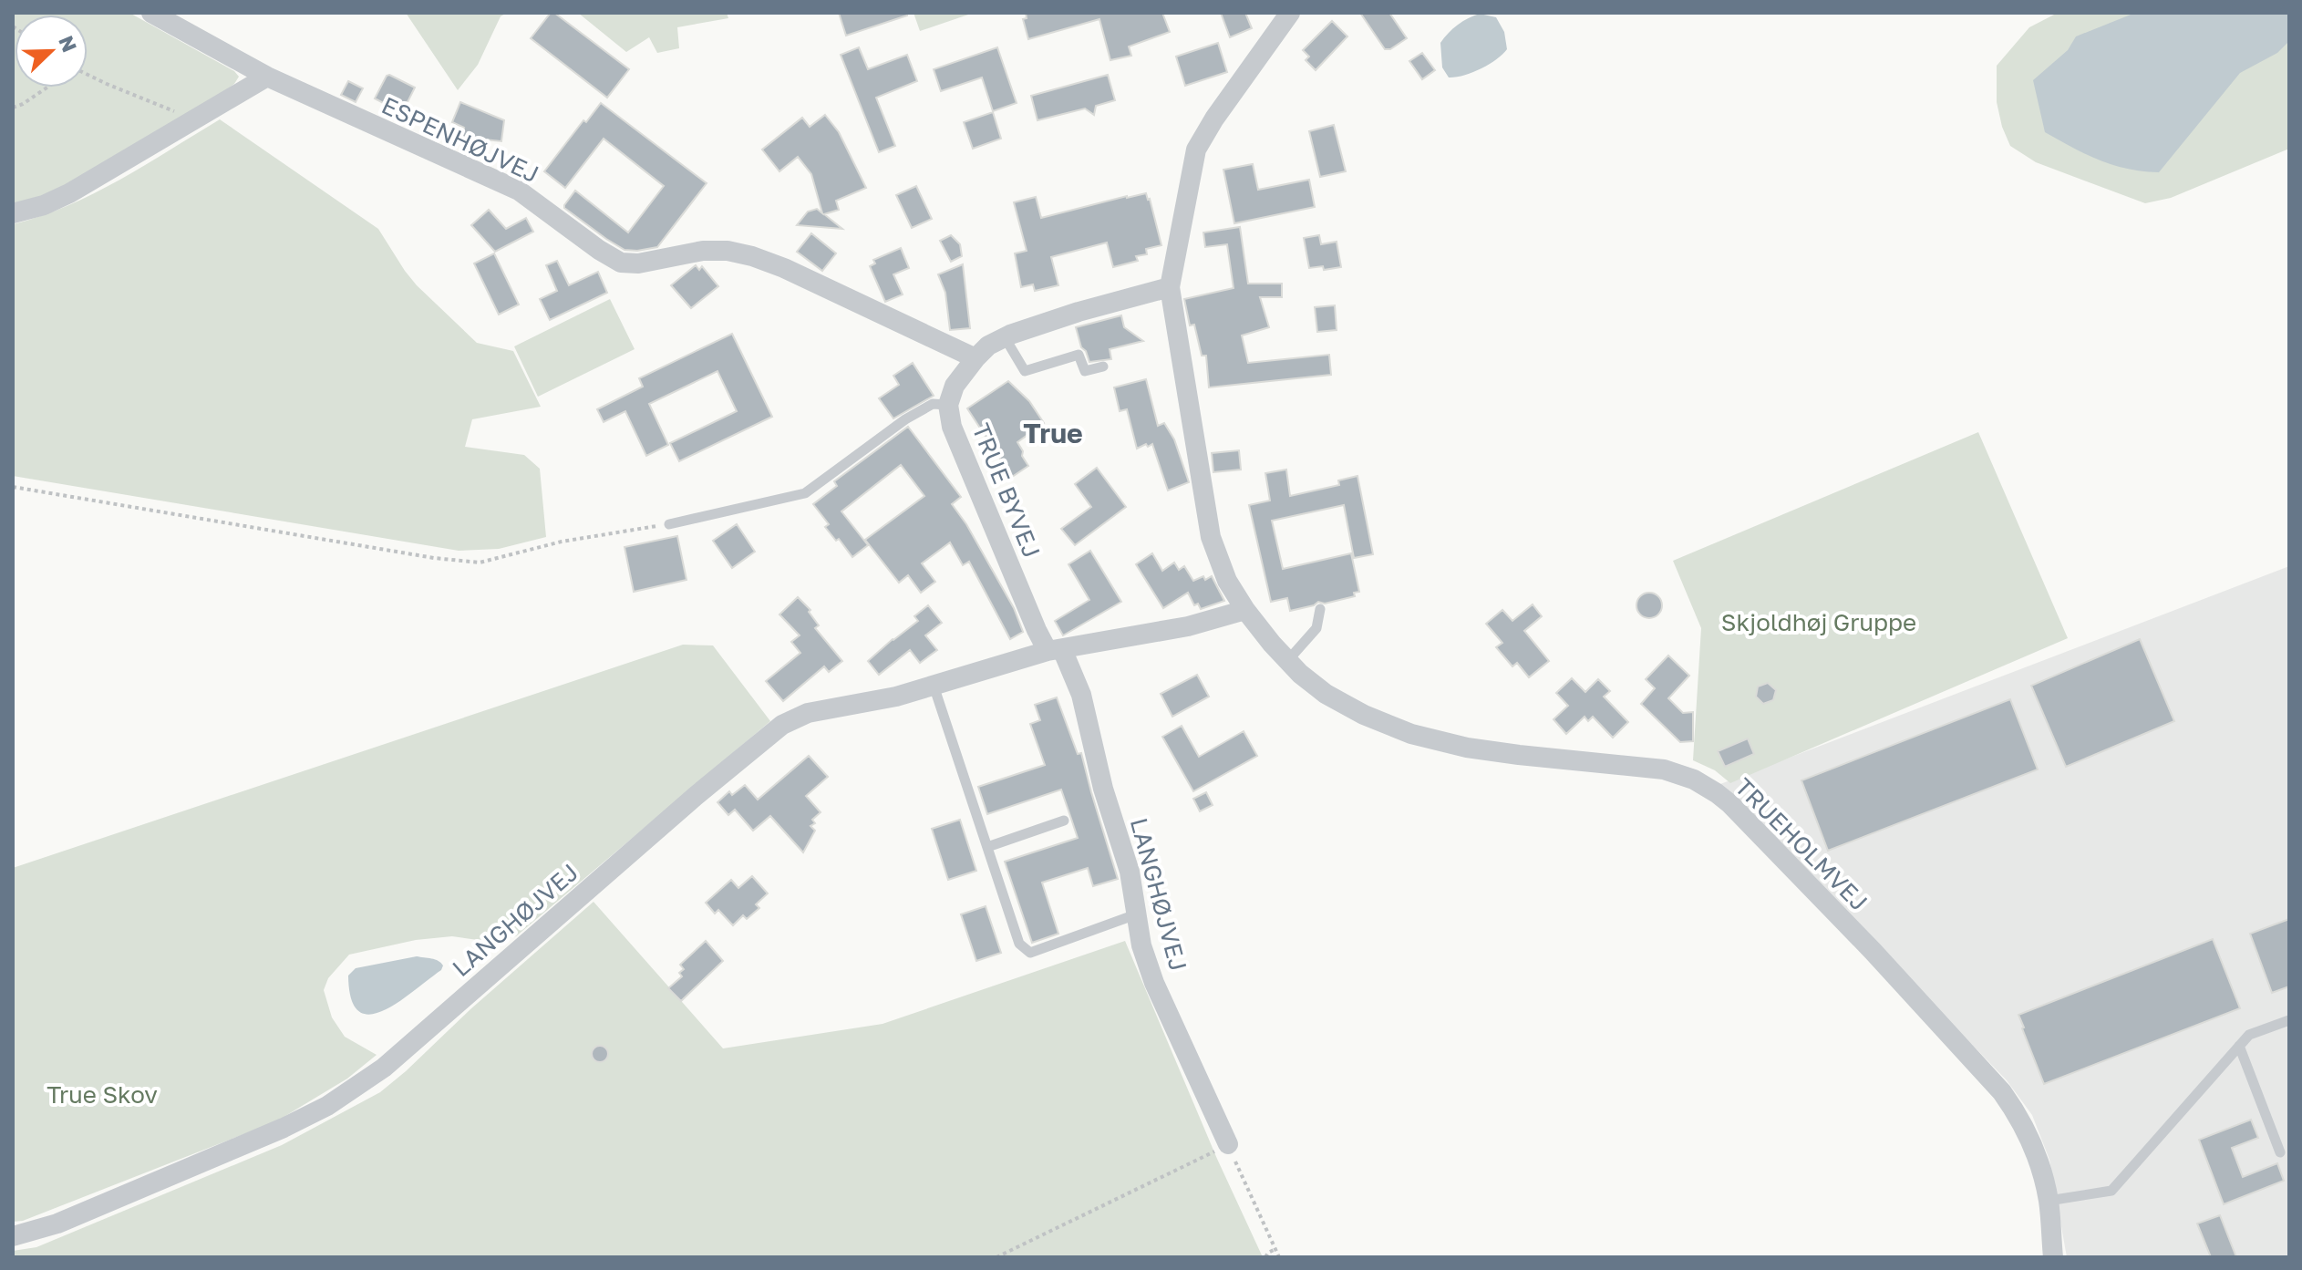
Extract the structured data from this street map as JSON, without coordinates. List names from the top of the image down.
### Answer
{
  "streets": {
    "street": [
      "ESPENHØJVEJ",
      "TRUE BYVEJ",
      "TRUEHOLMVEJ",
      "LANGHØJVEJ"
    ]
  },
  "crossings": [
    ["ESPENHØJVEJ", "TRUE BYVEJ"],
    ["TRUE BYVEJ", "LANGHØJVEJ"]
  ],
  "districts": ["True"],
  "parks": ["Skjoldhøj Gruppe", "True Skov"],
  "north": "top right"
}
